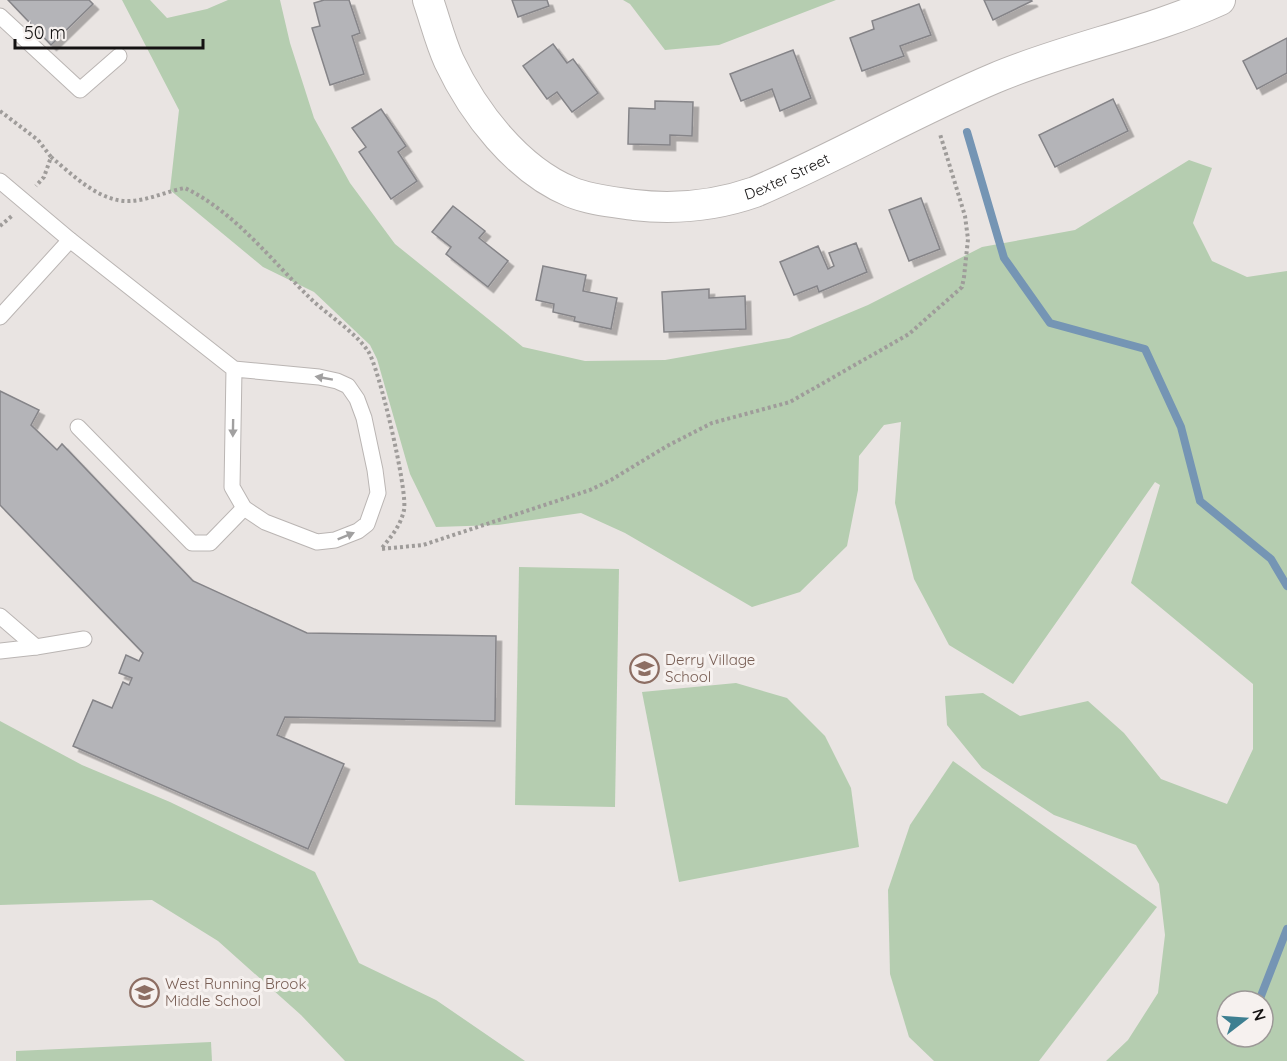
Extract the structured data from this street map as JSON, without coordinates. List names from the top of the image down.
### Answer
{
  "streets": {
    "street": ["Dexter Street"]
  },
  "places": {
    "school or university": ["Derry Village School", "West Running Brook Middle School"]
  },
  "scale_bar": "50 m",
  "north": "right"
}
